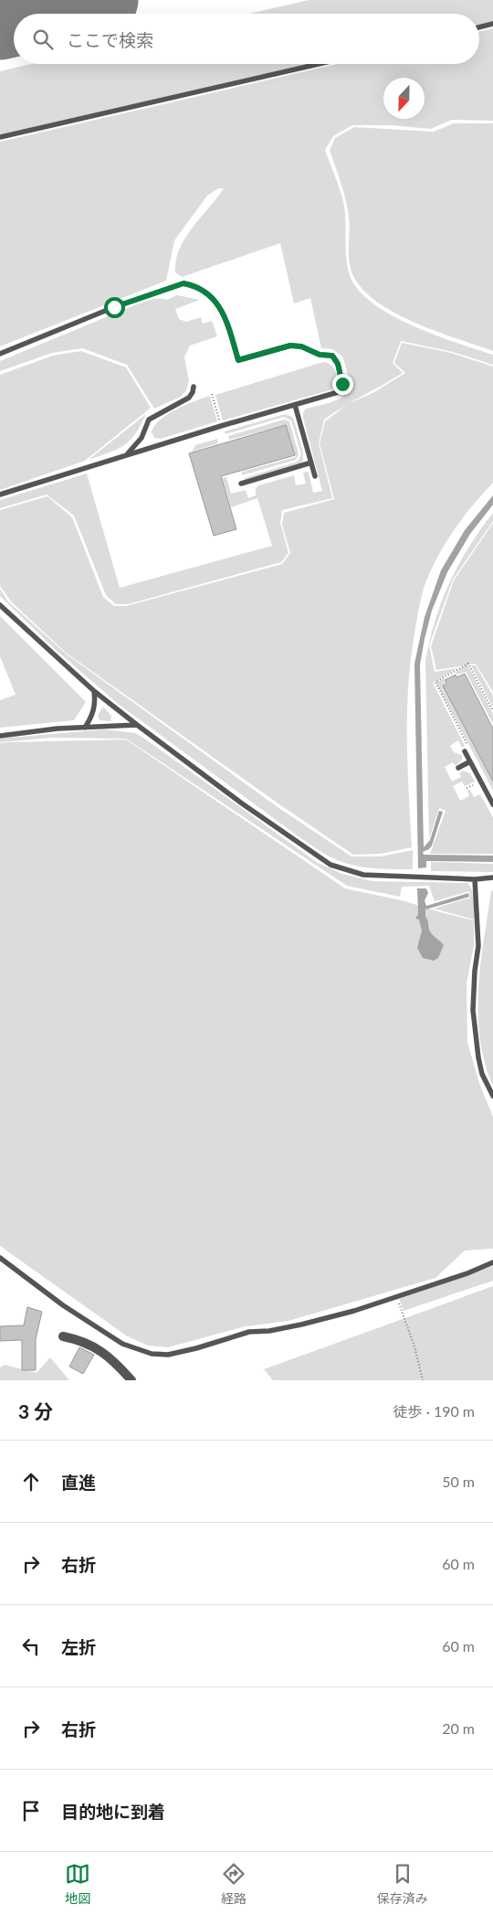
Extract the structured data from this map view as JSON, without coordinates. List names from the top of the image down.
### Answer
{
  "north": "bottom",
  "page": {
    "search": "ここで検索",
    "heading": ["3 分", "徒歩 · 190 m"],
    "list": [
      ["直進", "50 m"],
      ["右折", "60 m"],
      ["左折", "60 m"],
      ["右折", "20 m"],
      "目的地に到着"
    ],
    "nav": ["地図", "経路", "保存済み"]
  }
}
